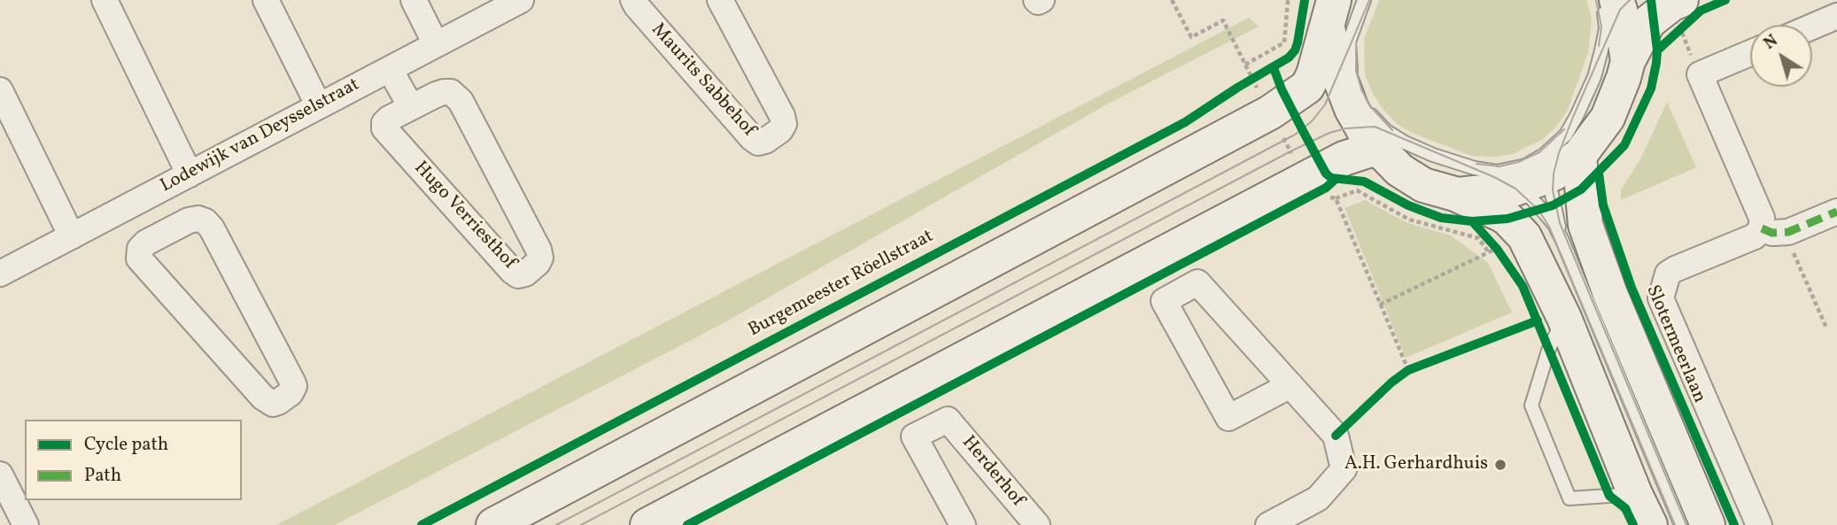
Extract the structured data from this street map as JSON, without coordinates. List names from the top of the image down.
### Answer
{
  "streets": {
    "street": [
      "Maurits Sabbehof",
      "Lodewijk van Deysselstraat",
      "Hugo Verriesthof",
      "Slotermeerlaan",
      "Herderhof"
    ],
    "cycle path": ["Burgemeester Röellstraat"]
  },
  "places": ["A.H. Gerhardhuis"],
  "legend": ["Cycle path", "Path"],
  "north": "top left"
}
